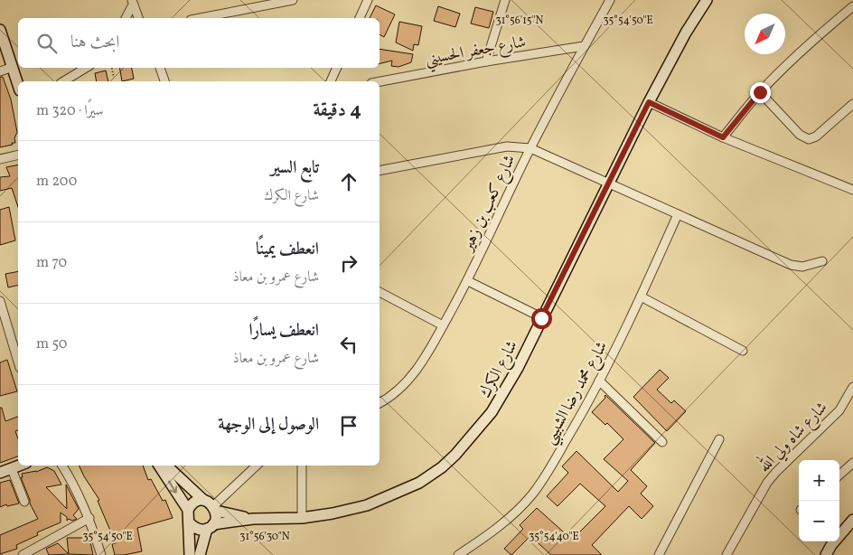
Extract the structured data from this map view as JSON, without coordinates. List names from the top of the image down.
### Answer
{
  "streets": {
    "street": [
      "شارع جعفر الحسيني",
      "شارع كعب بن زهير",
      "شارع الكرك",
      "شارع محمد رضا الشبيبي",
      "شارع شاه ولي الله"
    ]
  },
  "crossings": [
    ["شارع جعفر الحسيني", "شارع كعب بن زهير"]
  ],
  "north": "bottom left",
  "page": {
    "search": "ابحث هنا",
    "heading": ["4 دقيقة", "سيرًا · 320 m"],
    "list": [
      ["تابع السير", "شارع الكرك", "200 m"],
      ["انعطف يمينًا", "شارع عمرو بن معاذ", "70 m"],
      ["انعطف يسارًا", "شارع عمرو بن معاذ", "50 m"],
      "الوصول إلى الوجهة"
    ],
    "map_buttons": ["+", "−"]
  },
  "coordinates": [
    "31°56'15\"N",
    "35°54'50\"E",
    "35°54'40\"E",
    "31°56'30\"N"
  ]
}
